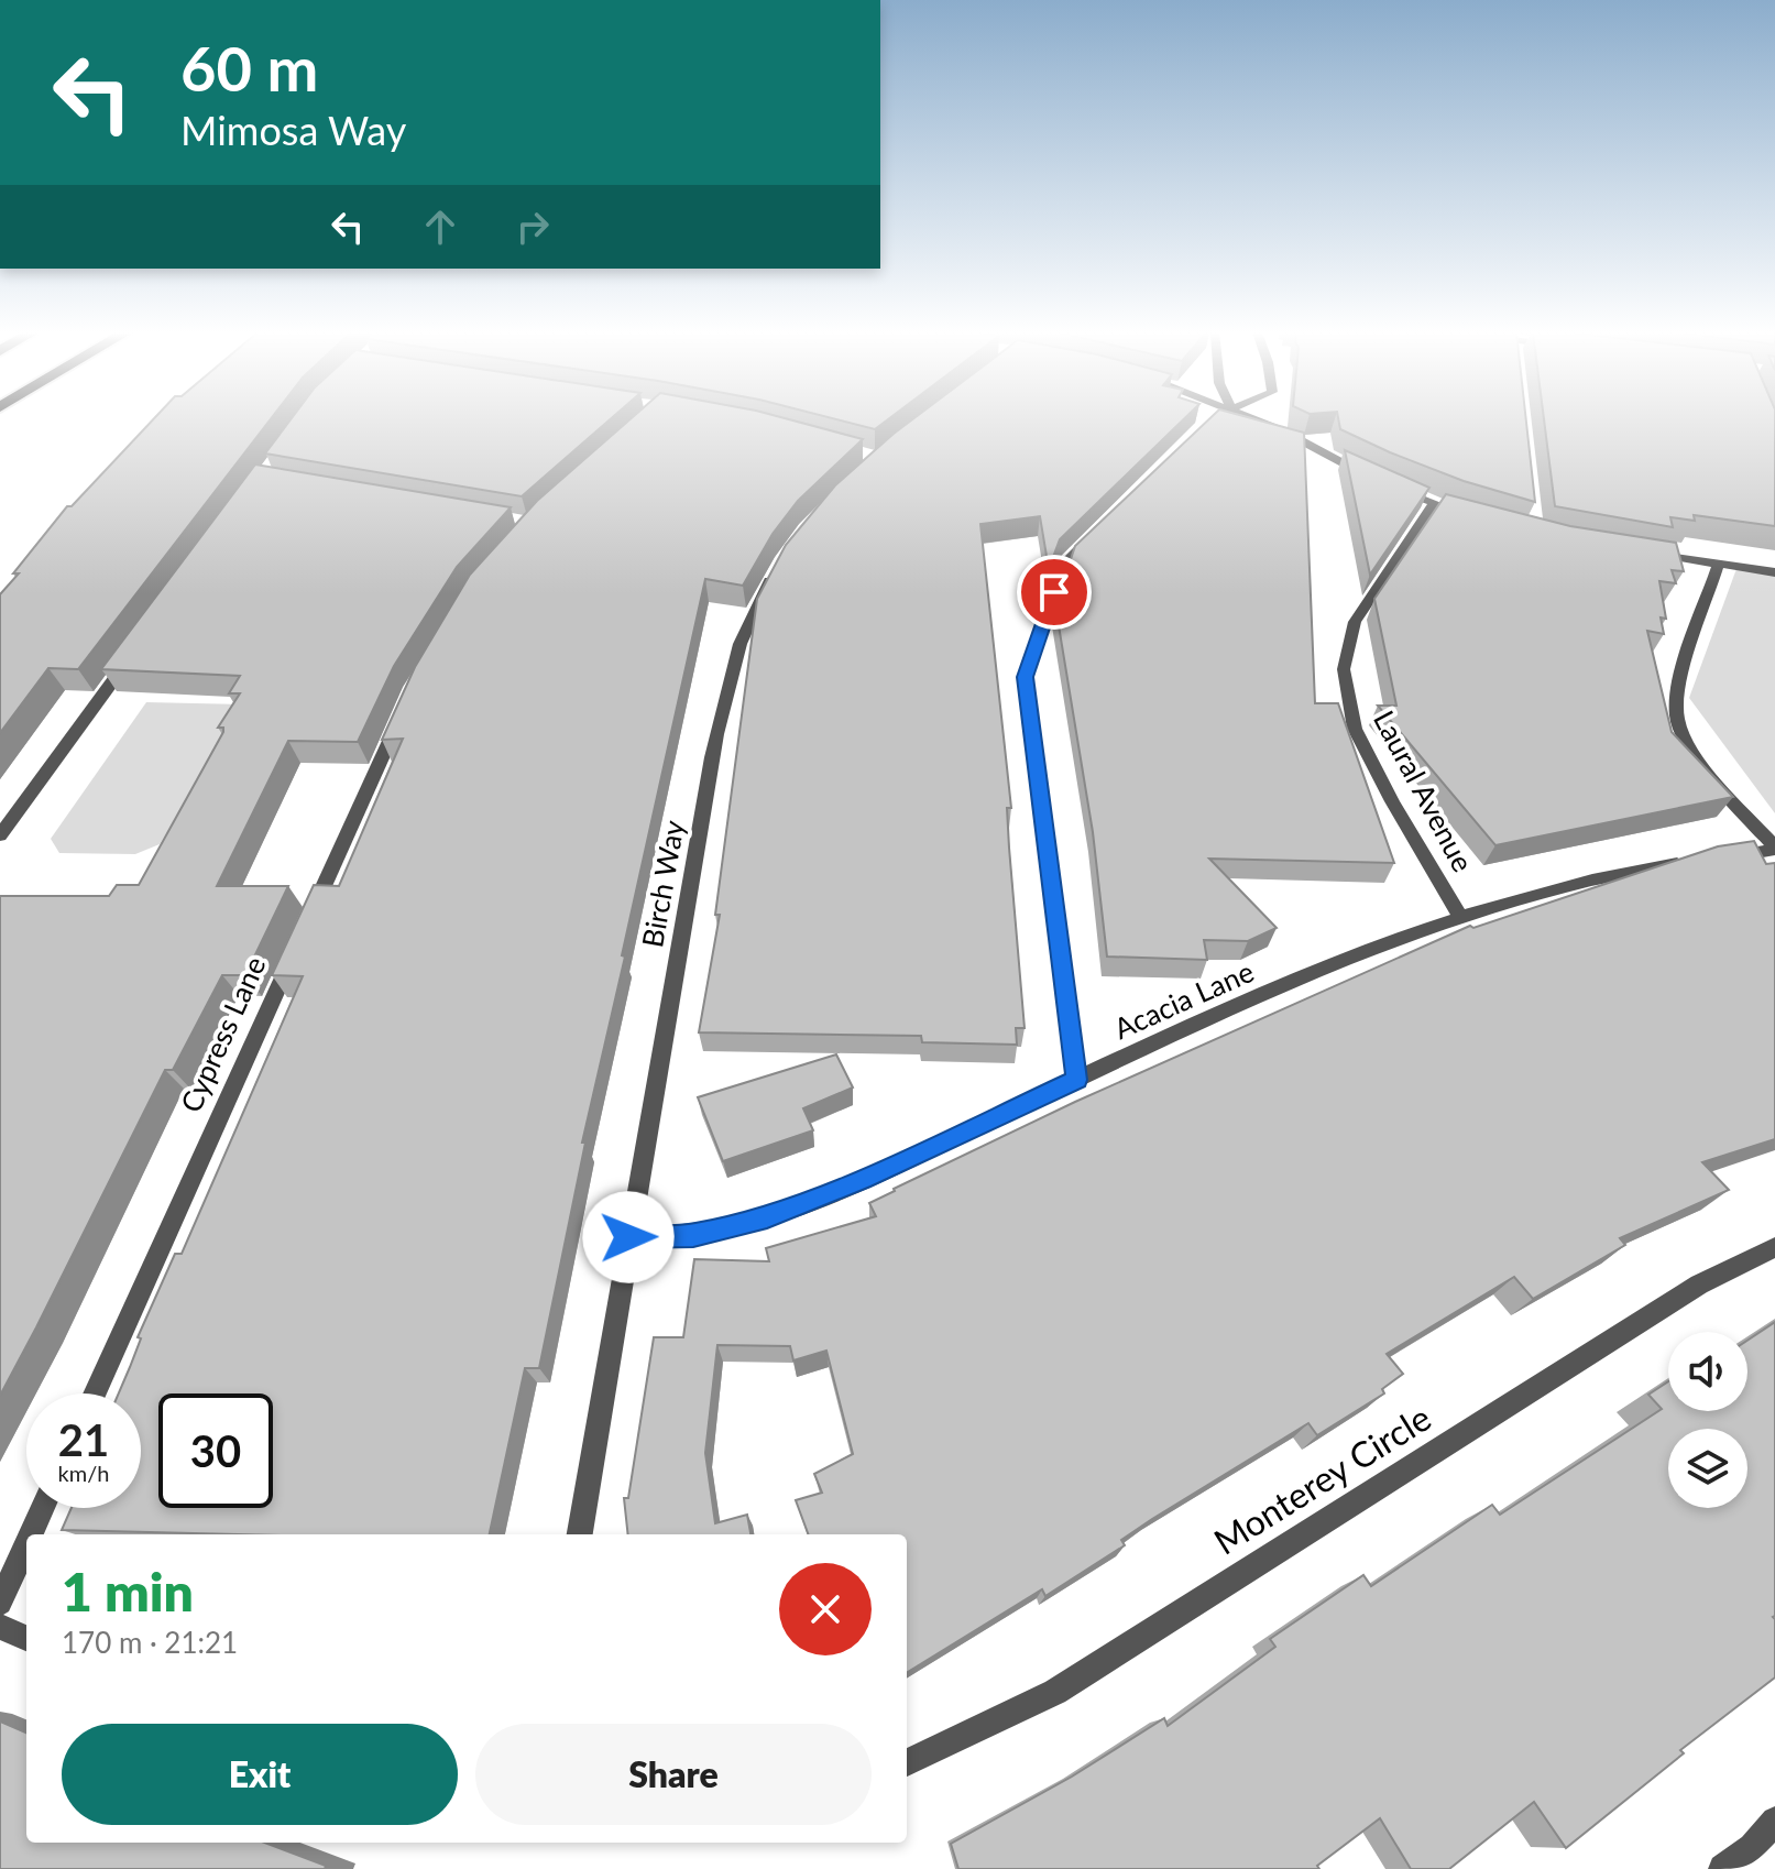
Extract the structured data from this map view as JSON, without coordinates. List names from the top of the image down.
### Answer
{
  "streets": {
    "street": [
      "Laural Avenue",
      "Birch Way",
      "Acacia Lane",
      "Cypress Lane",
      "Monterey Circle"
    ]
  },
  "crossings": [
    ["Laural Avenue", "Acacia Lane"],
    ["Birch Way", "Acacia Lane"]
  ],
  "page": {
    "turn": ["60 m", "Mimosa Way"],
    "speed": "21 km/h",
    "limit": "30",
    "heading": ["1 min", "170 m · 21:21"],
    "buttons": ["Exit", "Share"]
  }
}
